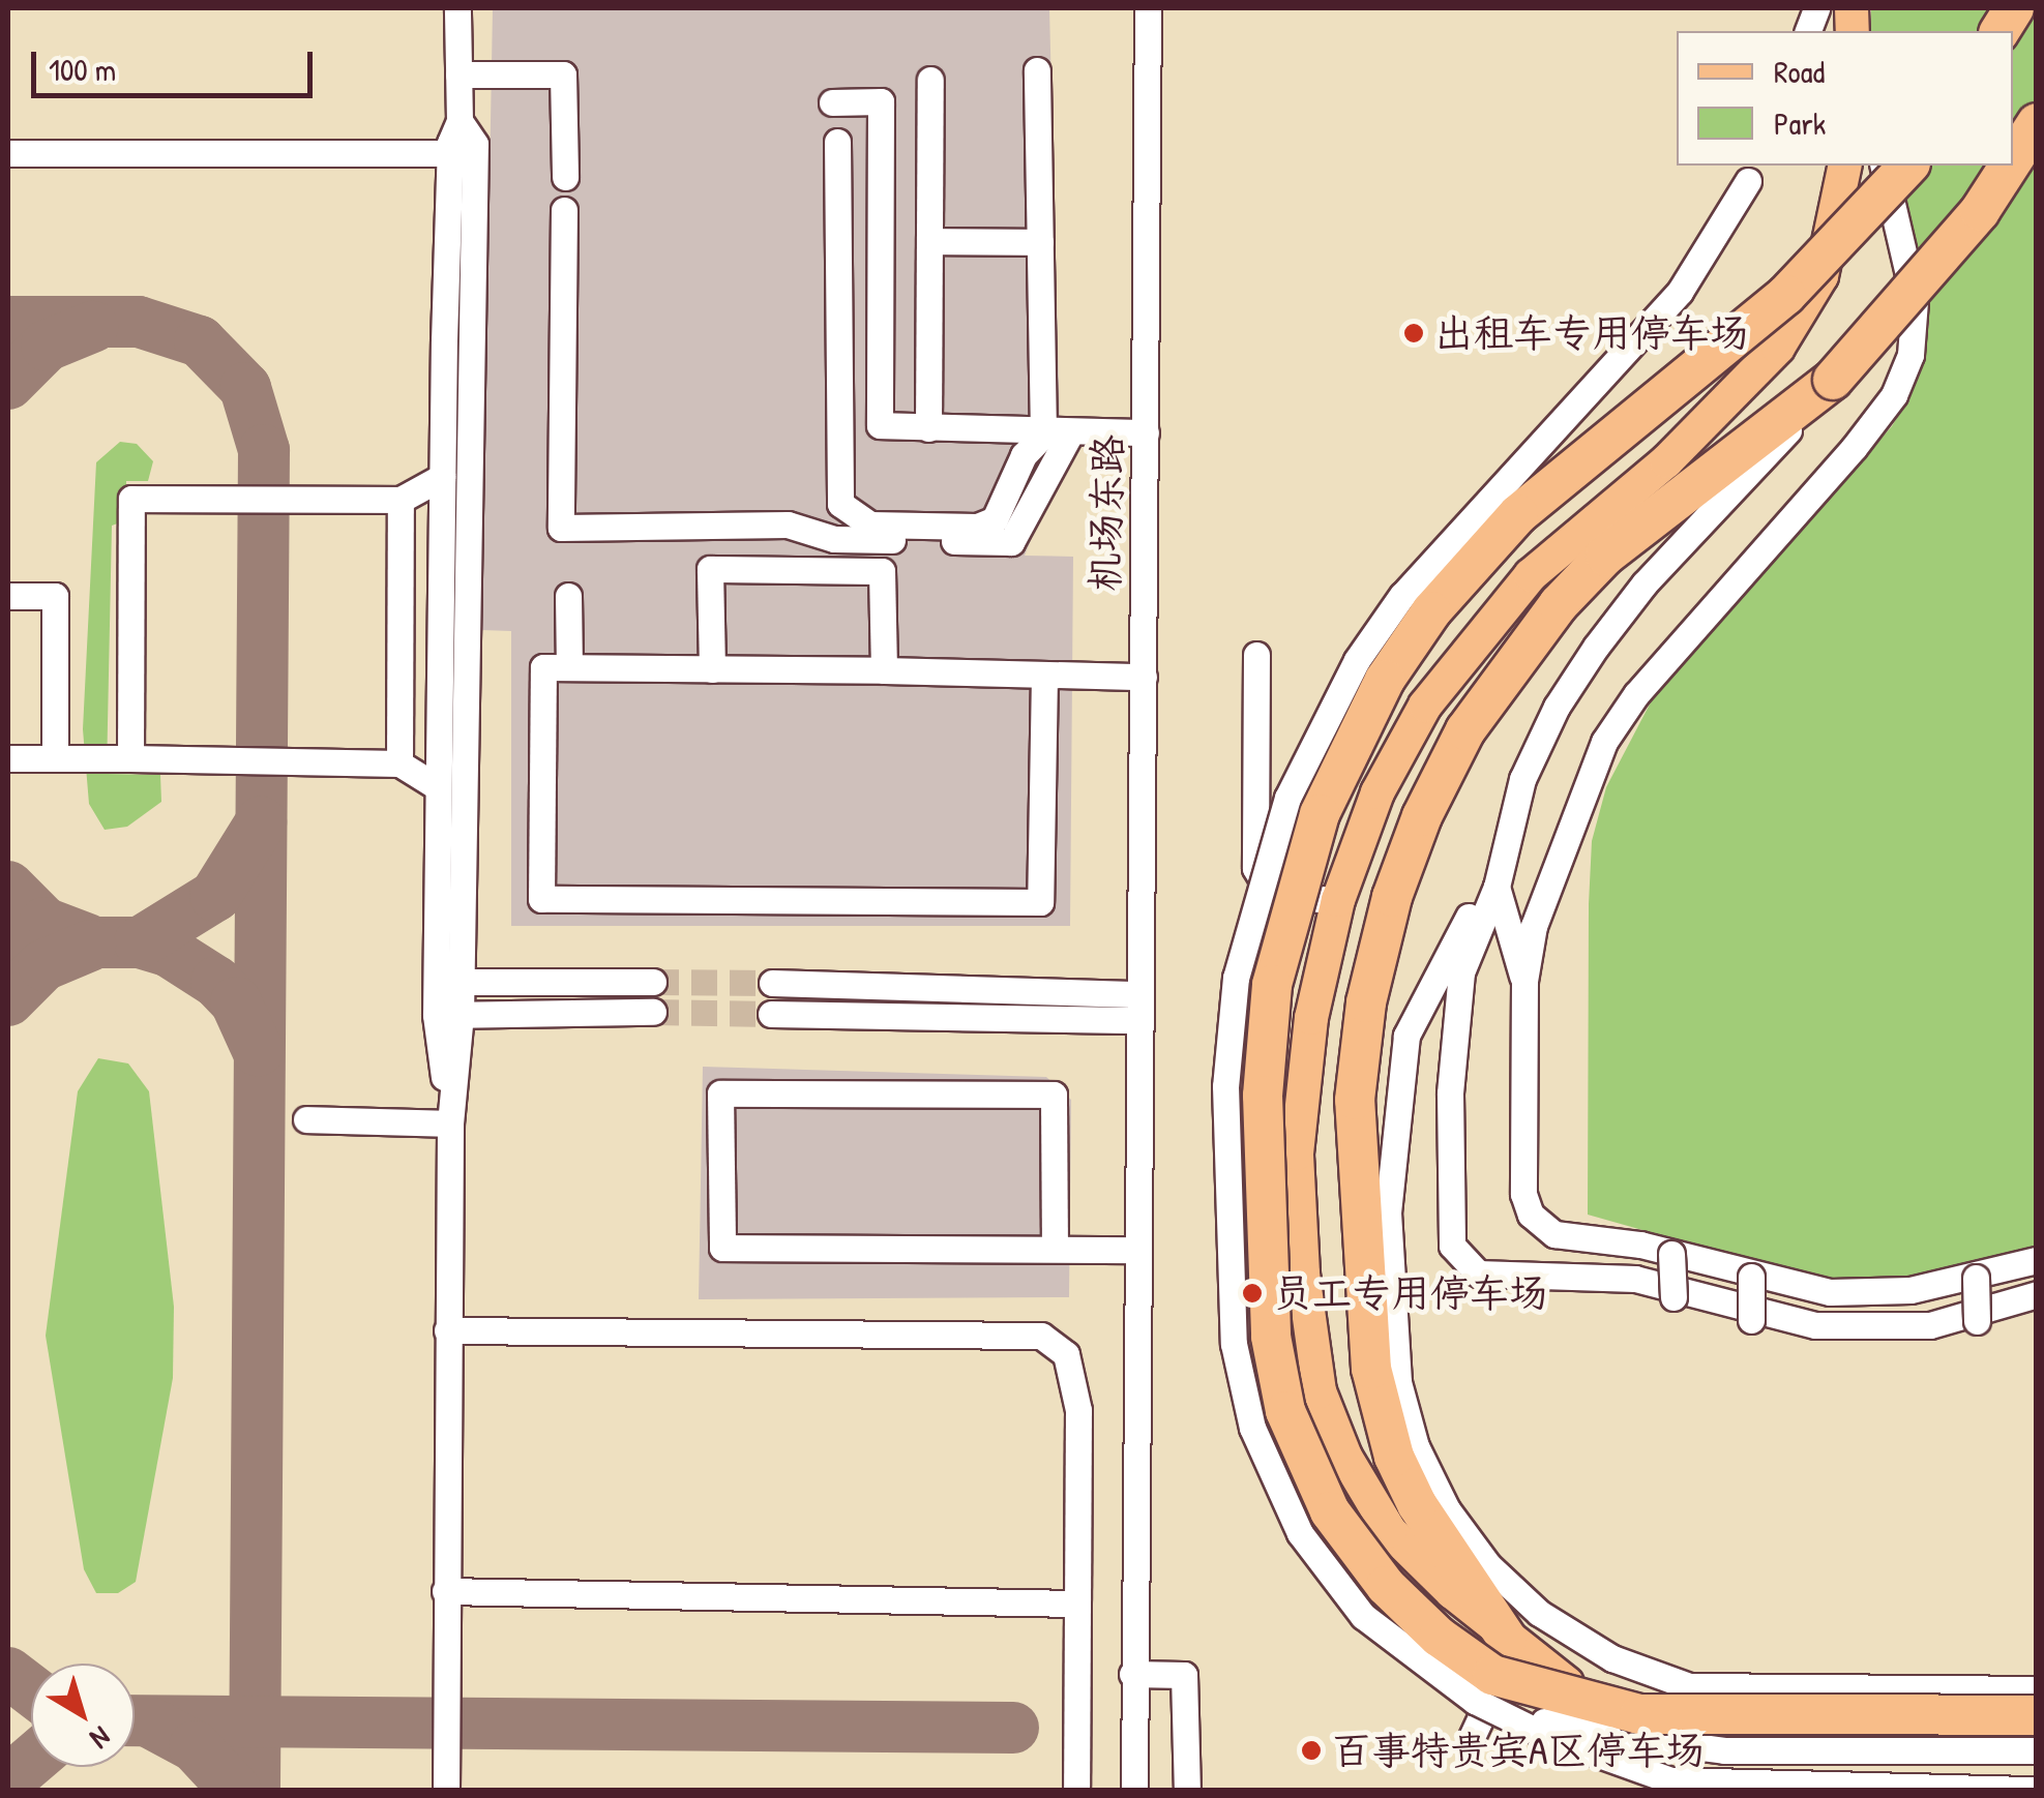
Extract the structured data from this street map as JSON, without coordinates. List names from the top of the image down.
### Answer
{
  "streets": {
    "street": ["机场东路"]
  },
  "places": ["出租车专用停车场", "员工专用停车场", "百事特贵宾A区停车场"],
  "legend": ["Road", "Park"],
  "scale_bar": "100 m",
  "north": "bottom right"
}
